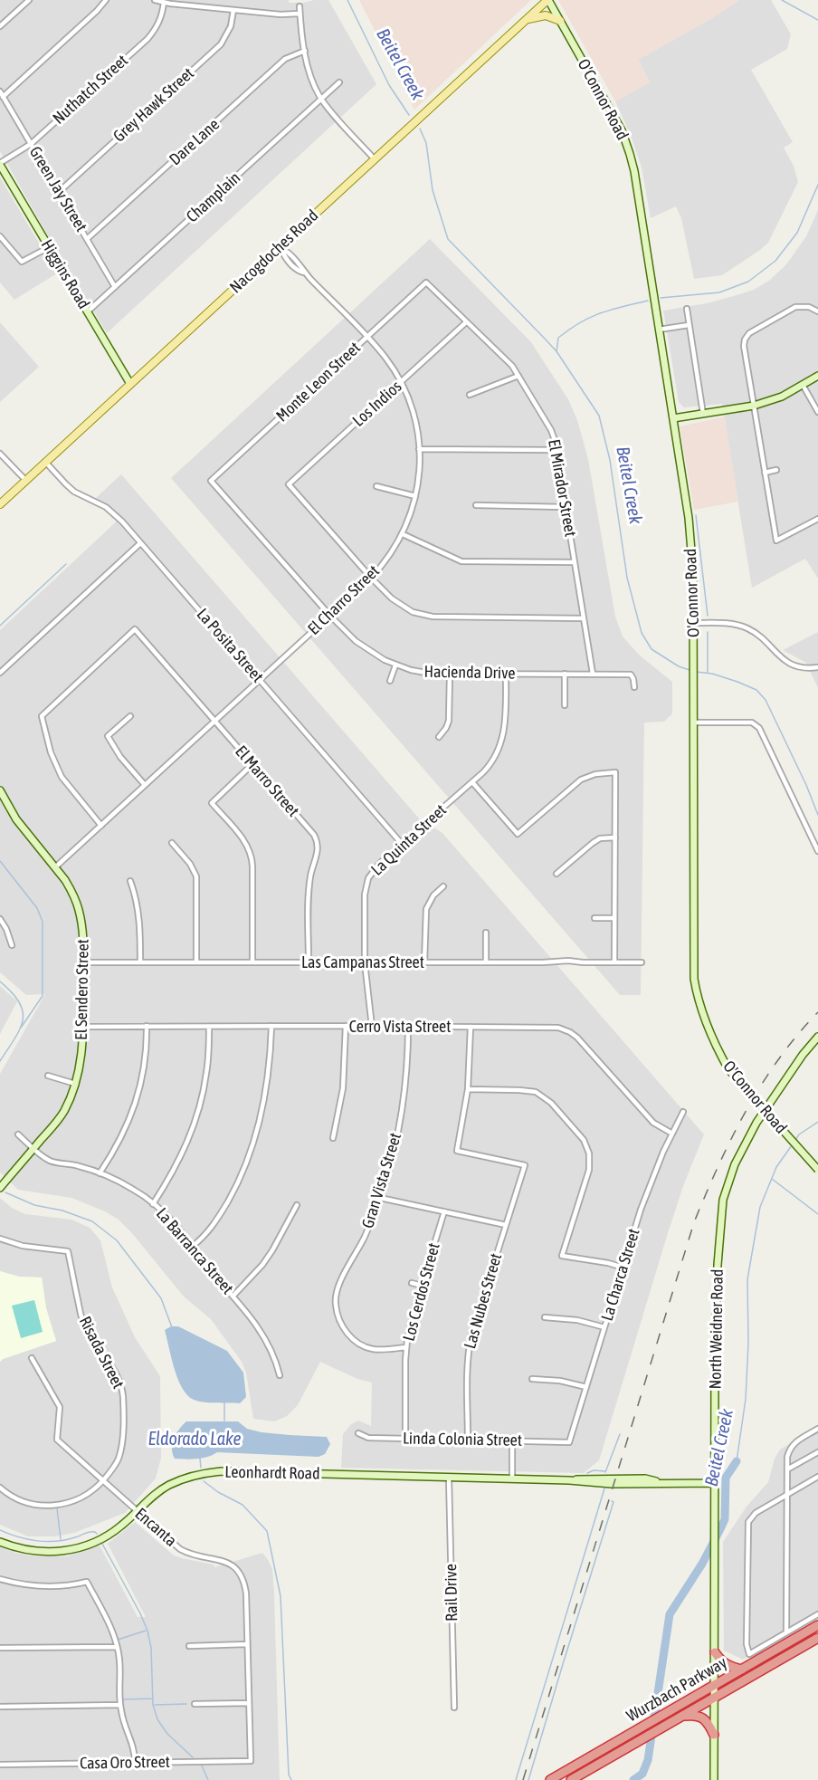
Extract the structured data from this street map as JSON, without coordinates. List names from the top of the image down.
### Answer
{
  "streets": {
    "highway": ["Wurzbach Parkway"],
    "main road": ["Nacogdoches Road"],
    "street": [
      "Nuthatch Street",
      "O'Connor Road",
      "Grey Hawk Street",
      "Dare Lane",
      "Green Jay Street",
      "Champlain",
      "Higgins Road",
      "Monte Leon Street",
      "Los Indios",
      "El Mirador Street",
      "El Charro Street",
      "La Posita Street",
      "Hacienda Drive",
      "El Marro Street",
      "La Quinta Street",
      "Las Campanas Street",
      "El Sendero Street",
      "Cerro Vista Street",
      "Gran Vista Street",
      "La Barranca Street",
      "La Charca Street",
      "Los Cerdos Street",
      "Las Nubes Street",
      "North Weidner Road",
      "Risada Street",
      "Linda Colonia Street",
      "Leonhardt Road",
      "Encanta",
      "Rail Drive",
      "Casa Oro Street"
    ]
  },
  "crossings": [
    ["Nuthatch Street", "Green Jay Street"],
    ["Nuthatch Street", "Higgins Road"],
    ["O'Connor Road", "Nacogdoches Road"],
    ["Grey Hawk Street", "Green Jay Street"],
    ["Dare Lane", "Green Jay Street"],
    ["Green Jay Street", "Champlain"],
    ["Champlain", "Higgins Road"],
    ["Nacogdoches Road", "Higgins Road"],
    ["Nacogdoches Road", "El Charro Street"],
    ["Nacogdoches Road", "La Posita Street"],
    ["Monte Leon Street", "El Mirador Street"],
    ["Monte Leon Street", "El Charro Street"],
    ["Monte Leon Street", "Hacienda Drive"],
    ["Los Indios", "El Mirador Street"],
    ["Los Indios", "El Charro Street"],
    ["El Mirador Street", "Hacienda Drive"],
    ["El Charro Street", "La Posita Street"],
    ["El Charro Street", "Hacienda Drive"],
    ["El Charro Street", "El Marro Street"],
    ["El Charro Street", "El Sendero Street"],
    ["La Posita Street", "La Quinta Street"],
    ["Hacienda Drive", "La Quinta Street"],
    ["El Marro Street", "Las Campanas Street"],
    ["La Quinta Street", "Las Campanas Street"],
    ["La Quinta Street", "Cerro Vista Street"],
    ["Las Campanas Street", "El Sendero Street"],
    ["El Sendero Street", "Cerro Vista Street"],
    ["El Sendero Street", "La Barranca Street"],
    ["Cerro Vista Street", "Gran Vista Street"],
    ["Cerro Vista Street", "La Charca Street"],
    ["Gran Vista Street", "Los Cerdos Street"],
    ["La Charca Street", "Linda Colonia Street"],
    ["Los Cerdos Street", "Linda Colonia Street"],
    ["Las Nubes Street", "Linda Colonia Street"],
    ["North Weidner Road", "Leonhardt Road"],
    ["North Weidner Road", "Wurzbach Parkway"],
    ["Risada Street", "Encanta"],
    ["Leonhardt Road", "Encanta"],
    ["Leonhardt Road", "Rail Drive"],
    ["Encanta", "Casa Oro Street"]
  ],
  "water": ["Beitel Creek", "Eldorado Lake"]
}
